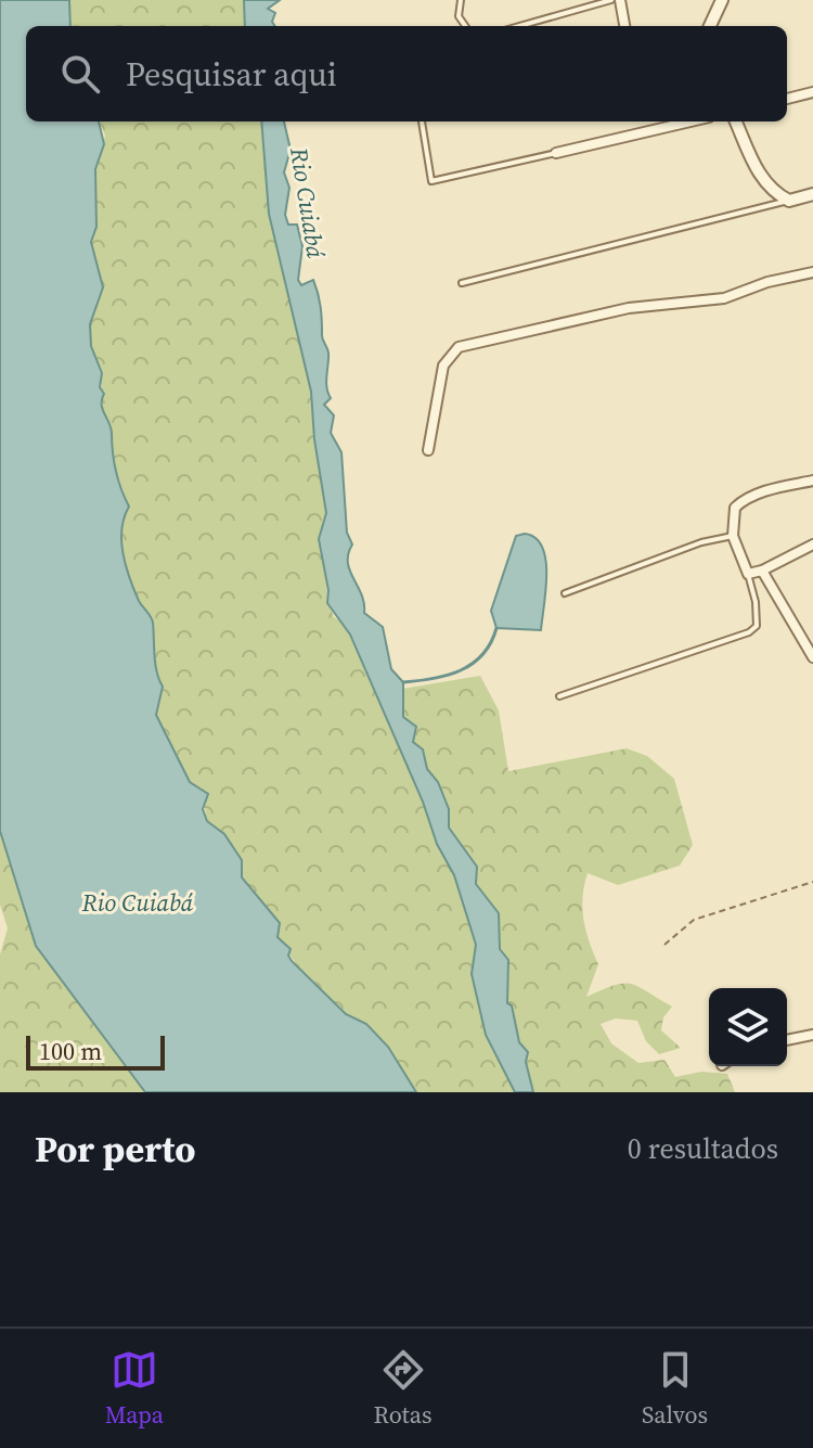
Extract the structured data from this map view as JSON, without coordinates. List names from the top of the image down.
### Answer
{
  "water": ["Rio Cuiabá"],
  "scale_bar": "100 m",
  "page": {
    "search": "Pesquisar aqui",
    "scale": "100 m",
    "heading": ["Por perto", "0 resultados"],
    "nav": ["Mapa", "Rotas", "Salvos"]
  }
}
